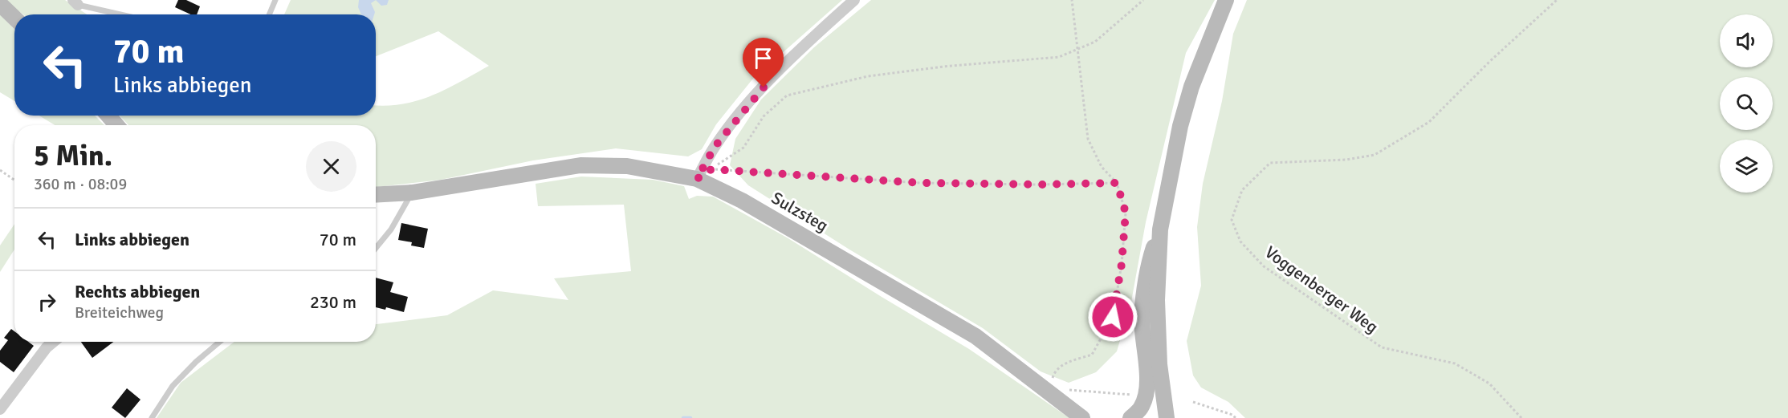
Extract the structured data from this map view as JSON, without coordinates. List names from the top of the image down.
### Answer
{
  "streets": {
    "street": ["Sulzsteg"],
    "path": ["Voggenberger Weg"]
  },
  "page": {
    "turn": ["70 m", "Links abbiegen"],
    "heading": ["5 Min.", "360 m · 08:09"],
    "list": [
      {
        "name": "Links abbiegen",
        "value": "70 m"
      },
      {
        "name": "Rechts abbiegen",
        "note": "Breiteichweg",
        "value": "230 m"
      }
    ]
  }
}
